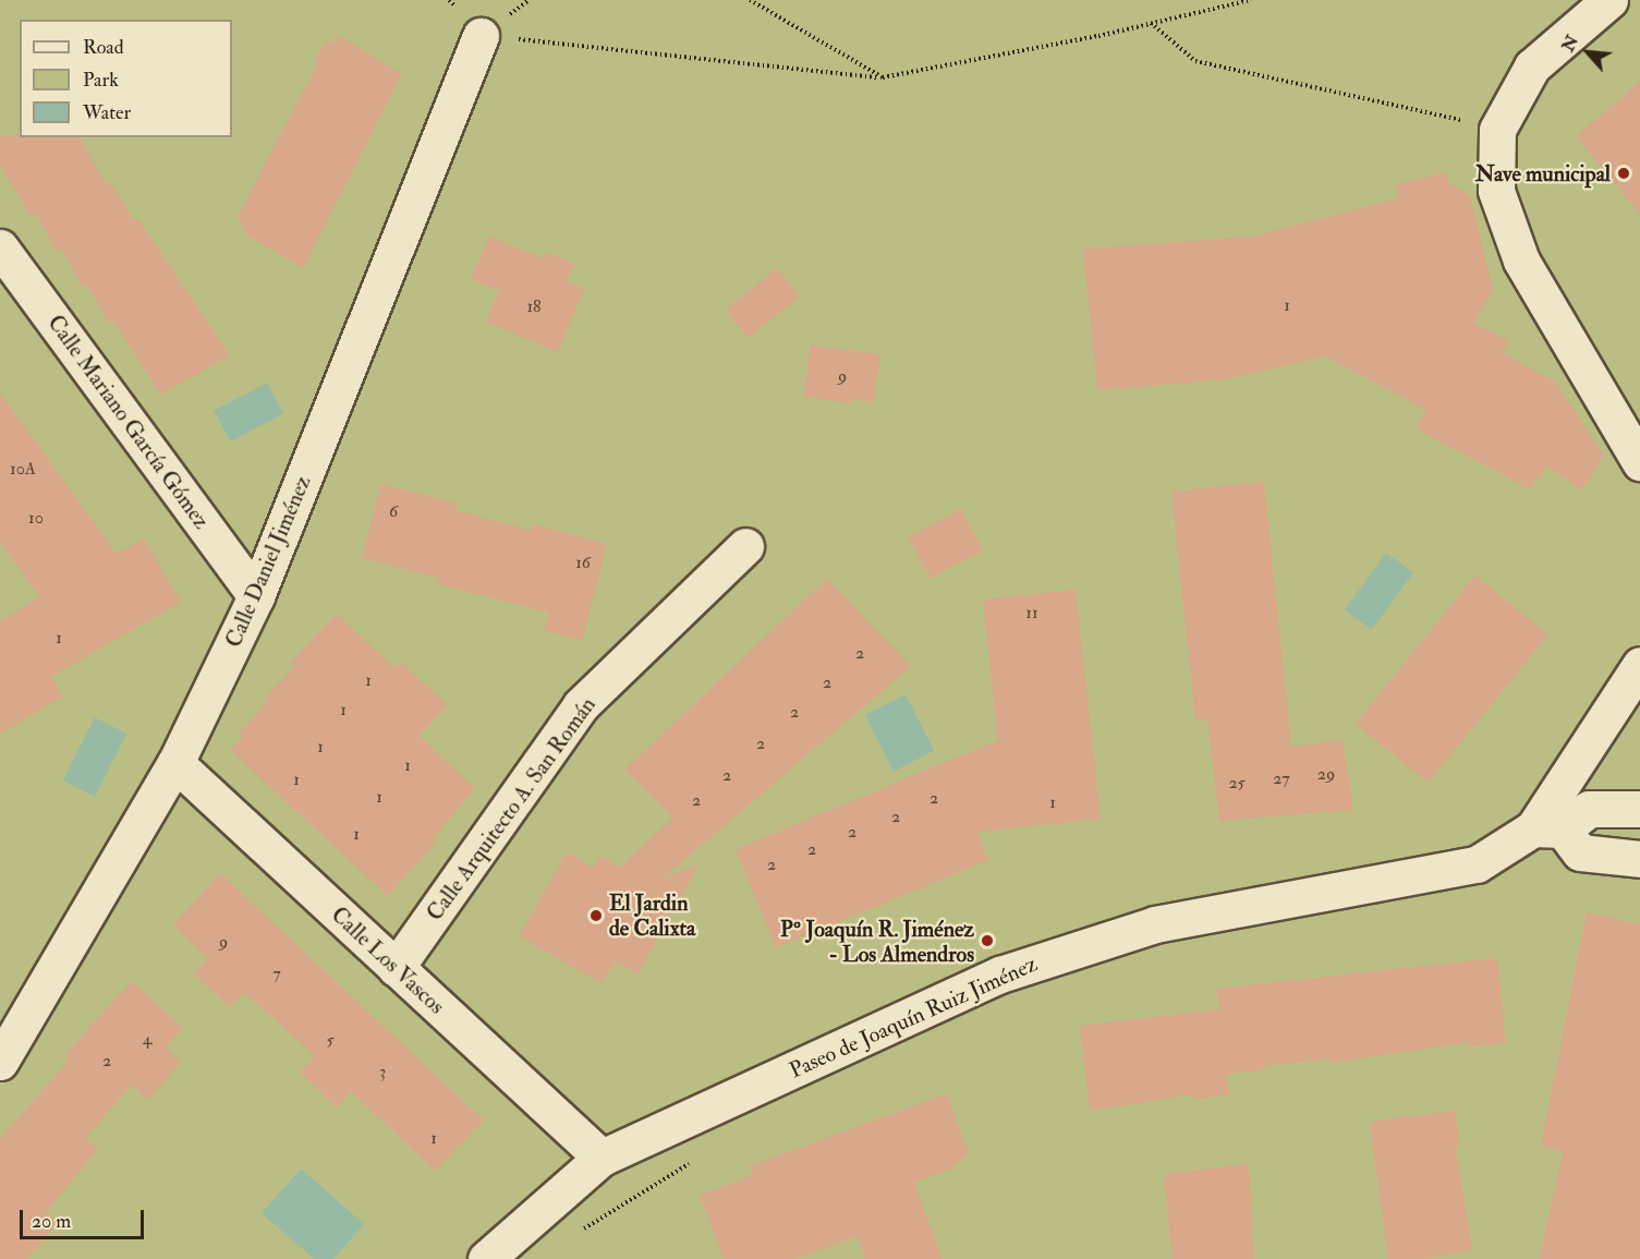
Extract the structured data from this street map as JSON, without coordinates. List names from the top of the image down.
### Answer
{
  "streets": {
    "street": [
      "Calle Mariano García Gómez",
      "Calle Daniel Jiménez",
      "Calle Arquitecto A. San Román",
      "Calle Los Vascos",
      "Paseo de Joaquín Ruiz Jiménez"
    ]
  },
  "crossings": [
    ["Calle Mariano García Gómez", "Calle Daniel Jiménez"],
    ["Calle Daniel Jiménez", "Calle Los Vascos"],
    ["Calle Arquitecto A. San Román", "Calle Los Vascos"],
    ["Calle Los Vascos", "Paseo de Joaquín Ruiz Jiménez"]
  ],
  "places": ["Nave municipal", "El Jardin de Calixta", "Pº Joaquín R. Jiménez - Los Almendros"],
  "house_numbers": [
    "1",
    "18",
    "9",
    "10A",
    "6",
    "10",
    "16",
    "11",
    "1",
    "2",
    "1",
    "2",
    "1",
    "2",
    "2",
    "1",
    "1",
    "29",
    "2",
    "27",
    "1",
    "25",
    "1",
    "2",
    "2",
    "1",
    "2",
    "2",
    "1",
    "2",
    "2",
    "9",
    "7",
    "4",
    "5",
    "2",
    "3",
    "1"
  ],
  "legend": ["Road", "Park", "Water"],
  "scale_bar": "20 m",
  "north": "top left"
}
